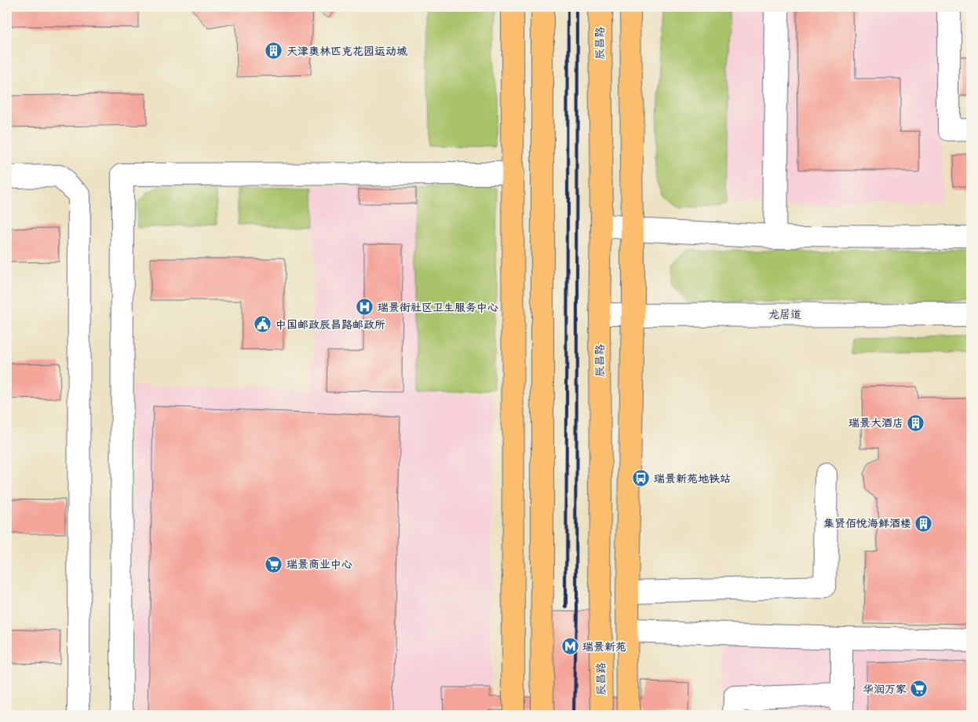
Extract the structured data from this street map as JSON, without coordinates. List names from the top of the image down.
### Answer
{
  "streets": {
    "main road": ["辰昌路"],
    "street": ["龙居道"]
  },
  "crossings": [
    ["辰昌路", "龙居道"]
  ],
  "places": {
    "building": ["天津奥林匹克花园运动城", "瑞景大酒店", "集贤佰悦海鲜酒楼"],
    "hospital": ["瑞景街社区卫生服务中心"],
    "public building": ["中国邮政辰昌路邮政所"],
    "bus stop": ["瑞景新苑地铁站"],
    "supermarket": ["瑞景商业中心", "华润万家"],
    "metro station": ["瑞景新苑"]
  }
}
